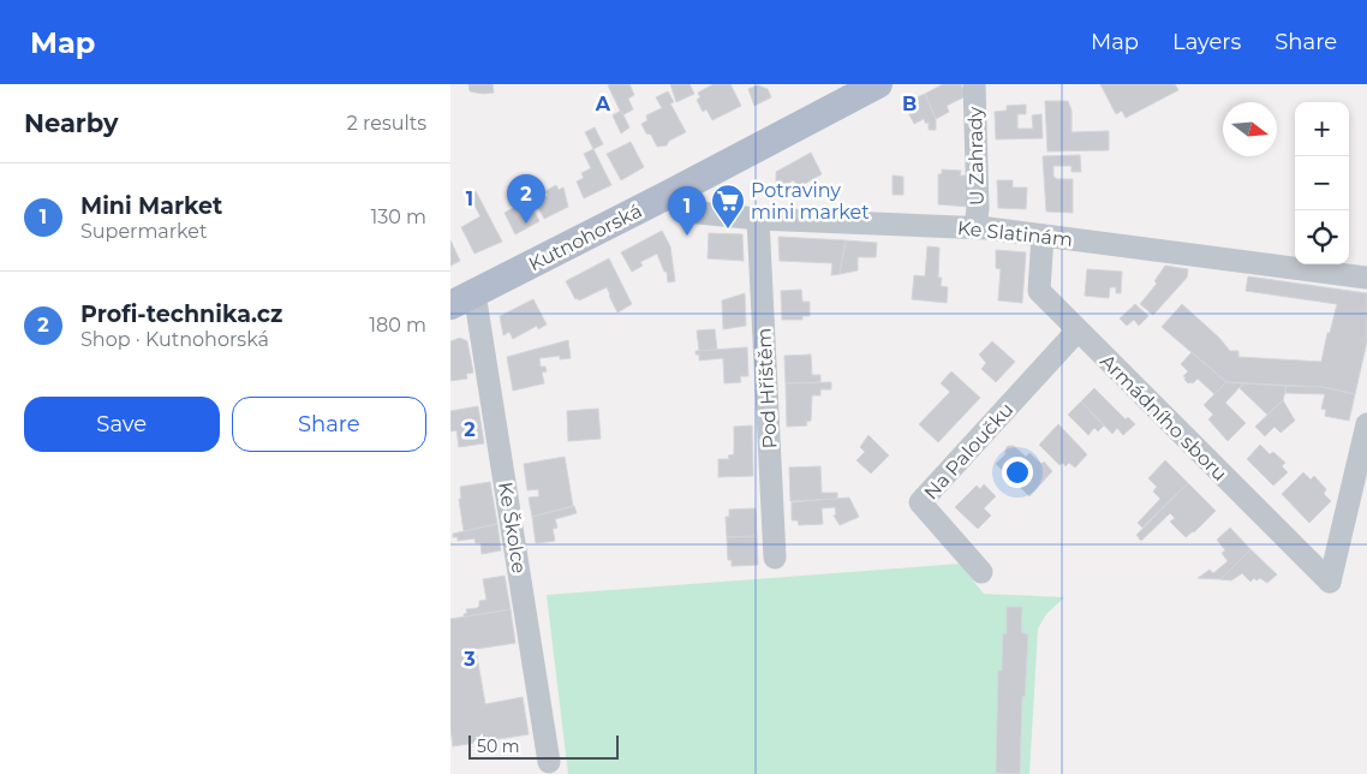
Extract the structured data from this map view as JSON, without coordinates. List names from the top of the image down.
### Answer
{
  "streets": {
    "main road": ["Kutnohorská"],
    "street": [
      "U Zahrady",
      "Ke Slatinám",
      "Pod Hřištěm",
      "Armádního sboru",
      "Na Paloučku",
      "Ke Školce"
    ]
  },
  "crossings": [
    ["U Zahrady", "Ke Slatinám"],
    ["Ke Slatinám", "Kutnohorská"],
    ["Ke Slatinám", "Pod Hřištěm"],
    ["Ke Slatinám", "Armádního sboru"],
    ["Kutnohorská", "Ke Školce"],
    ["Armádního sboru", "Na Paloučku"]
  ],
  "places": {
    "supermarket": ["Potraviny mini market"]
  },
  "scale_bar": "50 m",
  "north": "right",
  "page": {
    "header": "Map",
    "nav": ["Map", "Layers", "Share"],
    "heading": ["Nearby", "2 results"],
    "map_buttons": ["+", "−"],
    "list": [
      {
        "mark": "1",
        "name": "Mini Market",
        "note": "Supermarket",
        "value": "130 m"
      },
      {
        "mark": "2",
        "name": "Profi-technika.cz",
        "note": "Shop · Kutnohorská",
        "value": "180 m"
      }
    ],
    "pins": ["2", "1"],
    "buttons": ["Save", "Share"],
    "scale": "50 m"
  },
  "grid": {
    "columns": ["A", "B"],
    "rows": ["1", "2", "3"]
  }
}
